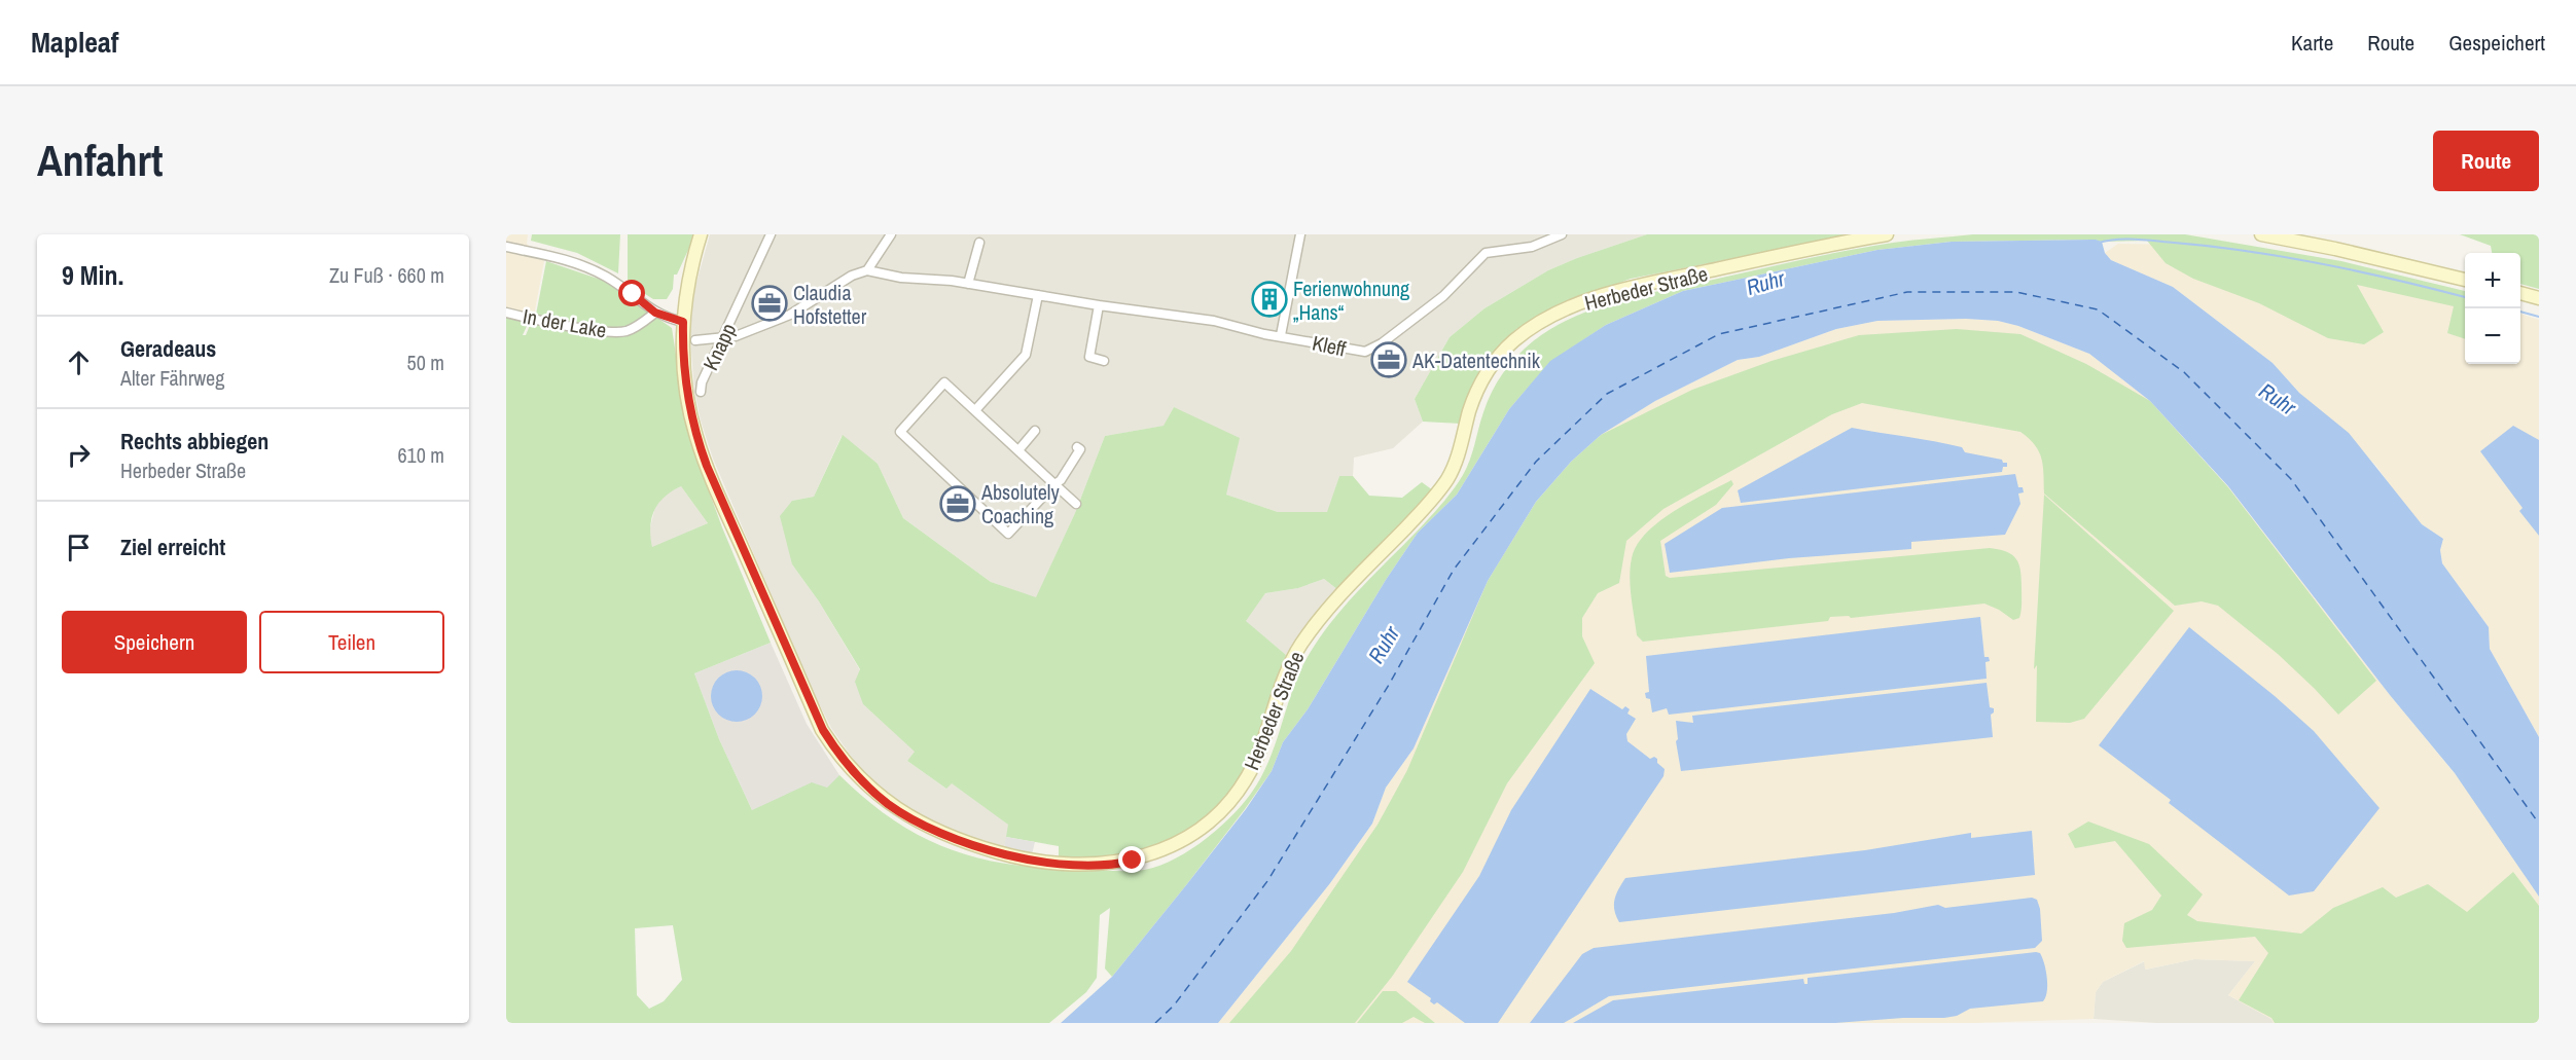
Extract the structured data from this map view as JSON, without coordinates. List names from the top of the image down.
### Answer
{
  "streets": {
    "main road": ["Herbeder Straße"],
    "street": ["In der Lake", "Kleff", "Knapp"]
  },
  "water": ["Ruhr"],
  "places": {
    "building": ["Ferienwohnung „Hans“"],
    "office": ["Claudia Hofstetter", "AK-Datentechnik", "Absolutely Coaching"]
  },
  "page": {
    "header": "Mapleaf",
    "nav": ["Karte", "Route", "Gespeichert"],
    "buttons": [
      "Route",
      ["Speichern", "Teilen"]
    ],
    "title": "Anfahrt",
    "heading": ["9 Min.", "Zu Fuß · 660 m"],
    "map_buttons": ["+", "−"],
    "list": [
      ["Geradeaus", "Alter Fährweg", "50 m"],
      ["Rechts abbiegen", "Herbeder Straße", "610 m"],
      "Ziel erreicht"
    ]
  }
}
